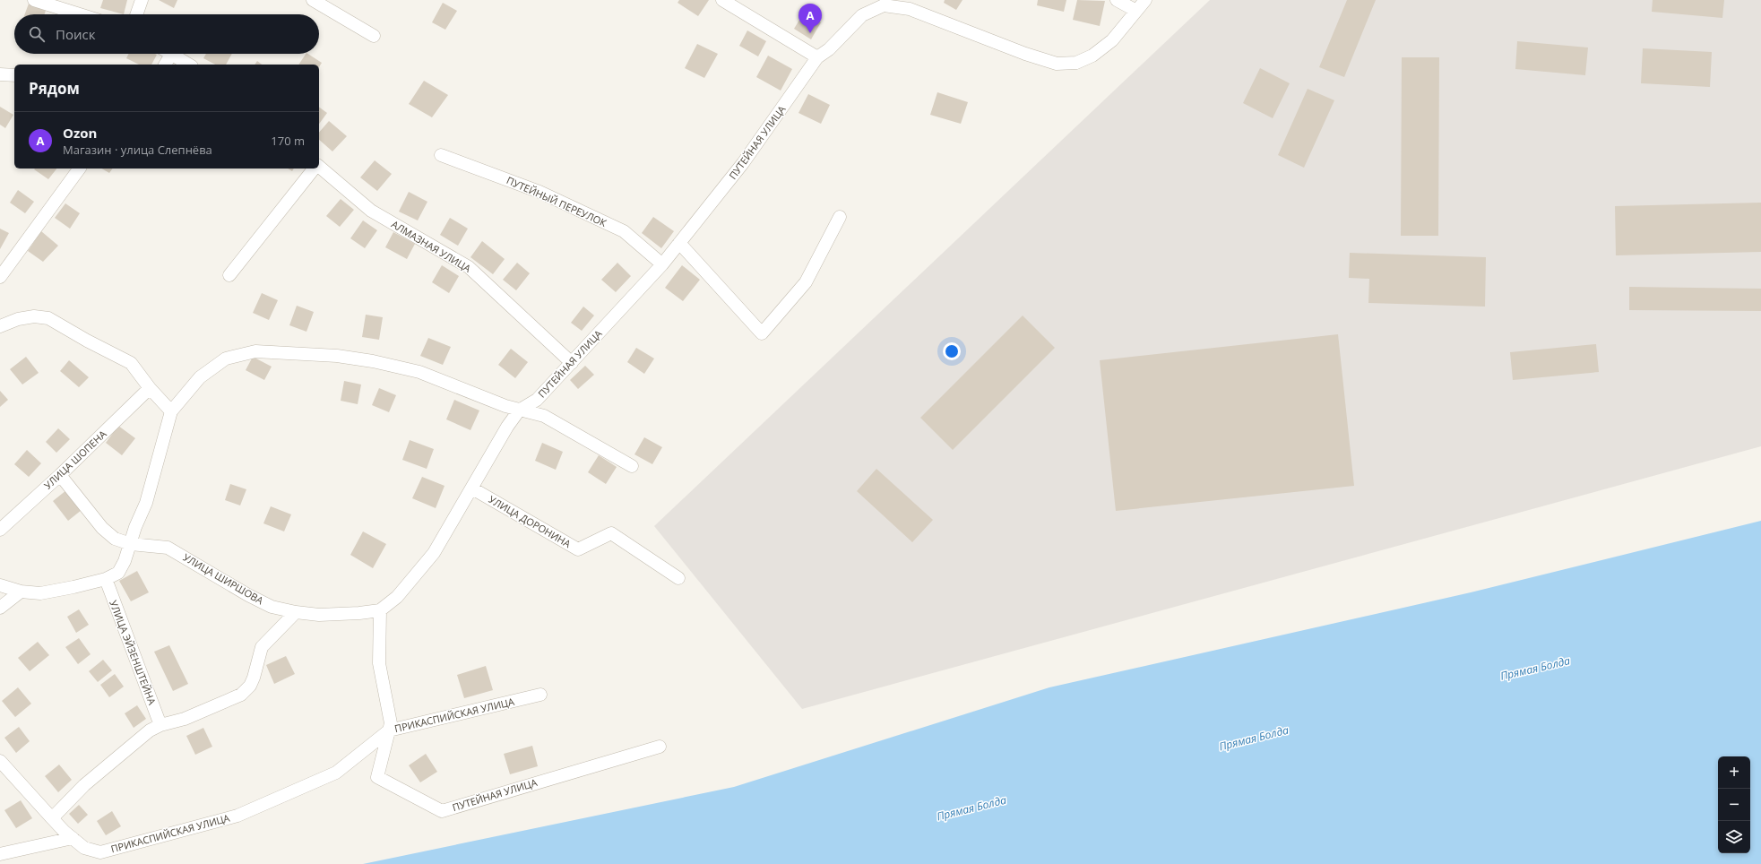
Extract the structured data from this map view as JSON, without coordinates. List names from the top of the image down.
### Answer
{
  "streets": {
    "street": [
      "ПУТЕЙНАЯ УЛИЦА",
      "ПУТЕЙНЫЙ ПЕРЕУЛОК",
      "АЛМАЗНАЯ УЛИЦА",
      "УЛИЦА ШОПЕНА",
      "УЛИЦА ДОРОНИНА",
      "УЛИЦА ШИРШОВА",
      "УЛИЦА ЭЙЗЕНШТЕЙНА",
      "ПРИКАСПИЙСКАЯ УЛИЦА"
    ]
  },
  "crossings": [
    ["ПУТЕЙНАЯ УЛИЦА", "ПУТЕЙНЫЙ ПЕРЕУЛОК"],
    ["ПУТЕЙНАЯ УЛИЦА", "АЛМАЗНАЯ УЛИЦА"],
    ["ПУТЕЙНАЯ УЛИЦА", "УЛИЦА ДОРОНИНА"],
    ["ПУТЕЙНАЯ УЛИЦА", "УЛИЦА ШИРШОВА"],
    ["ПУТЕЙНАЯ УЛИЦА", "ПРИКАСПИЙСКАЯ УЛИЦА"],
    ["УЛИЦА ШОПЕНА", "УЛИЦА ШИРШОВА"]
  ],
  "water": ["Прямая Болда"],
  "page": {
    "pins": "A",
    "search": "Поиск",
    "heading": "Рядом",
    "list": [
      {
        "mark": "A",
        "name": "Ozon",
        "note": "Магазин · улица Слепнёва",
        "value": "170 m"
      }
    ],
    "map_buttons": ["+", "−"]
  }
}
